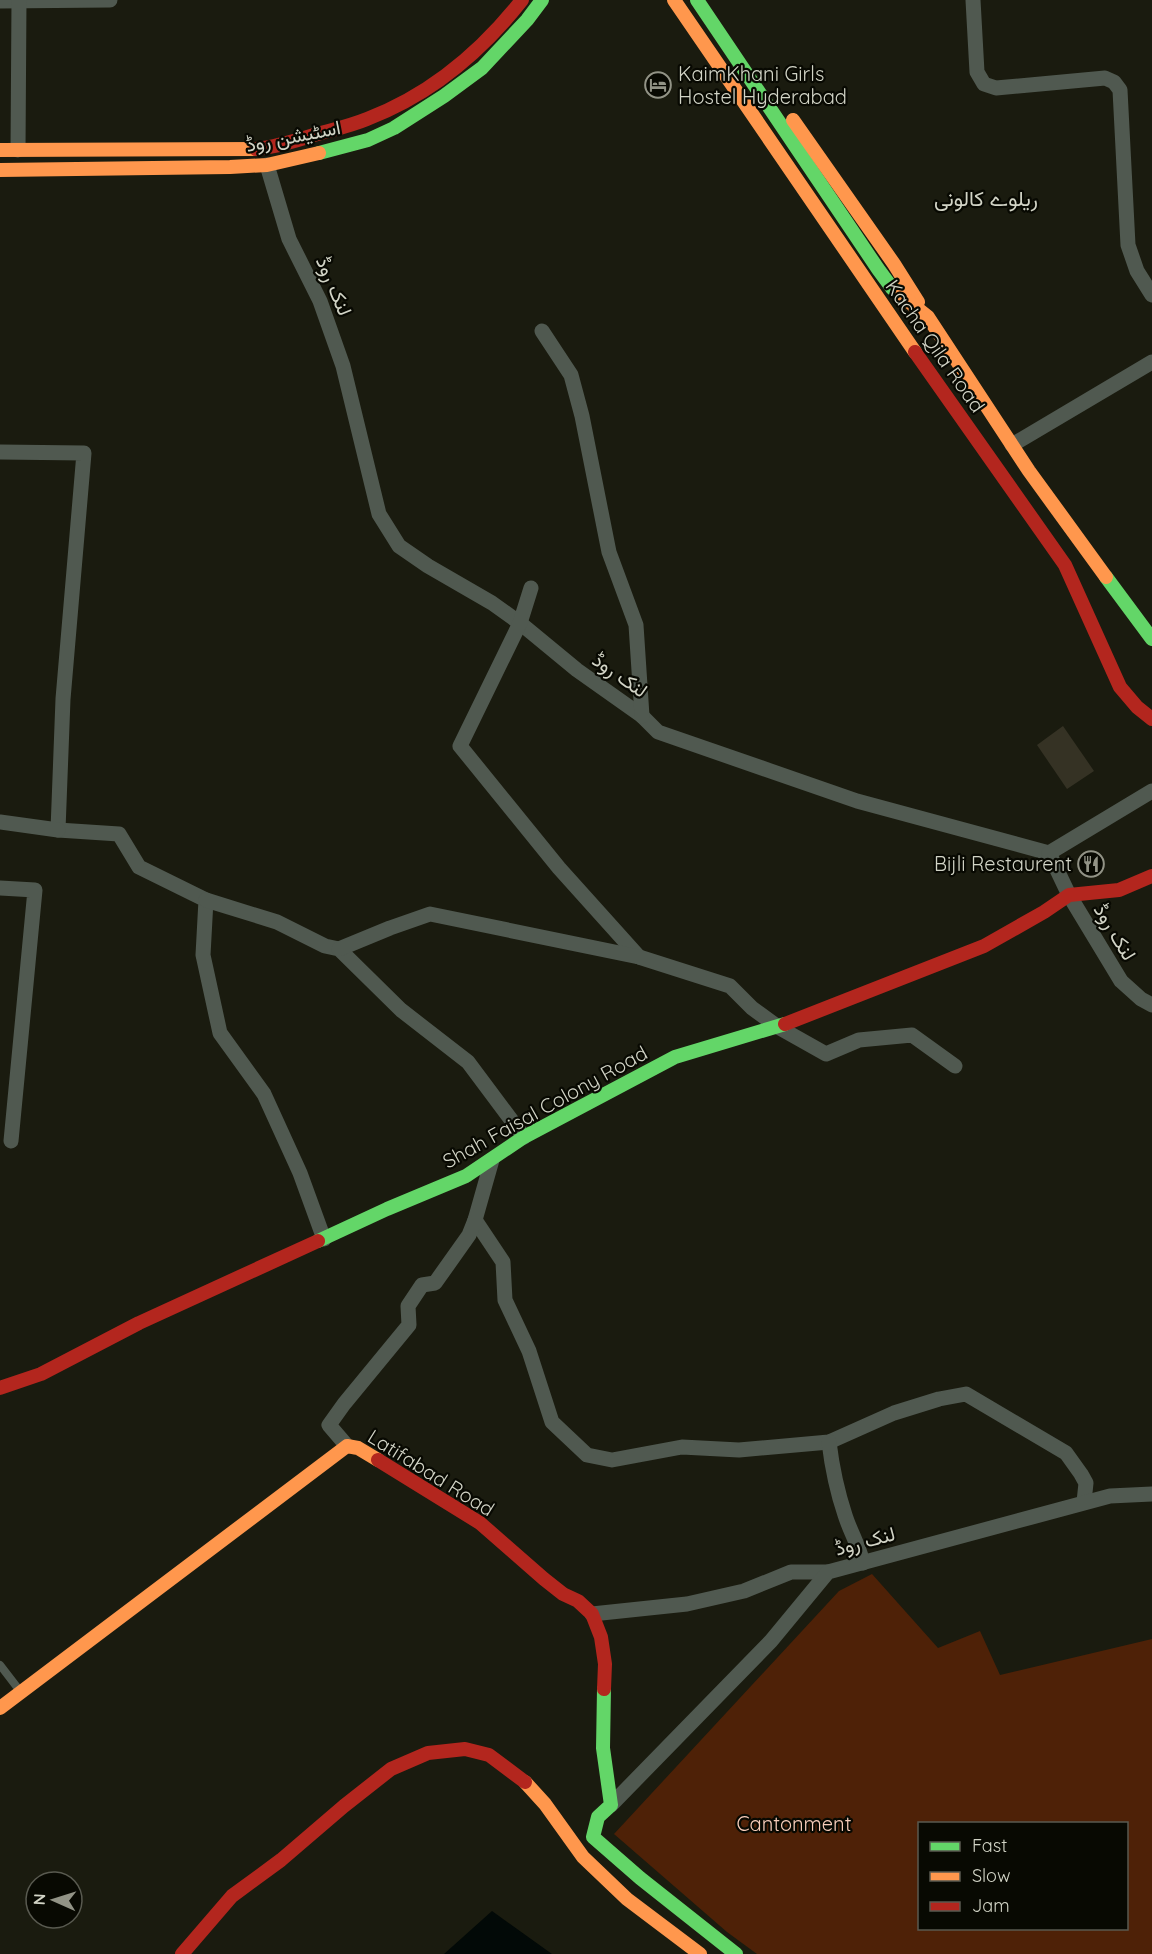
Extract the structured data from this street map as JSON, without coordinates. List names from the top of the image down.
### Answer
{
  "streets": {
    "street": [
      "اسٹیشن روڈ",
      "لنک روڈ",
      "Kacha Qila Road",
      "Shah Faisal Colony Road",
      "Latifabad Road"
    ]
  },
  "crossings": [
    ["اسٹیشن روڈ", "لنک روڈ"],
    ["لنک روڈ", "Shah Faisal Colony Road"]
  ],
  "districts": ["ریلوے کالونی"],
  "parks": ["Cantonment"],
  "places": {
    "hotel": ["KaimKhani Girls Hostel Hyderabad"],
    "restaurant": ["Bijli Restaurent"]
  },
  "legend": ["Fast", "Slow", "Jam"],
  "north": "left"
}
